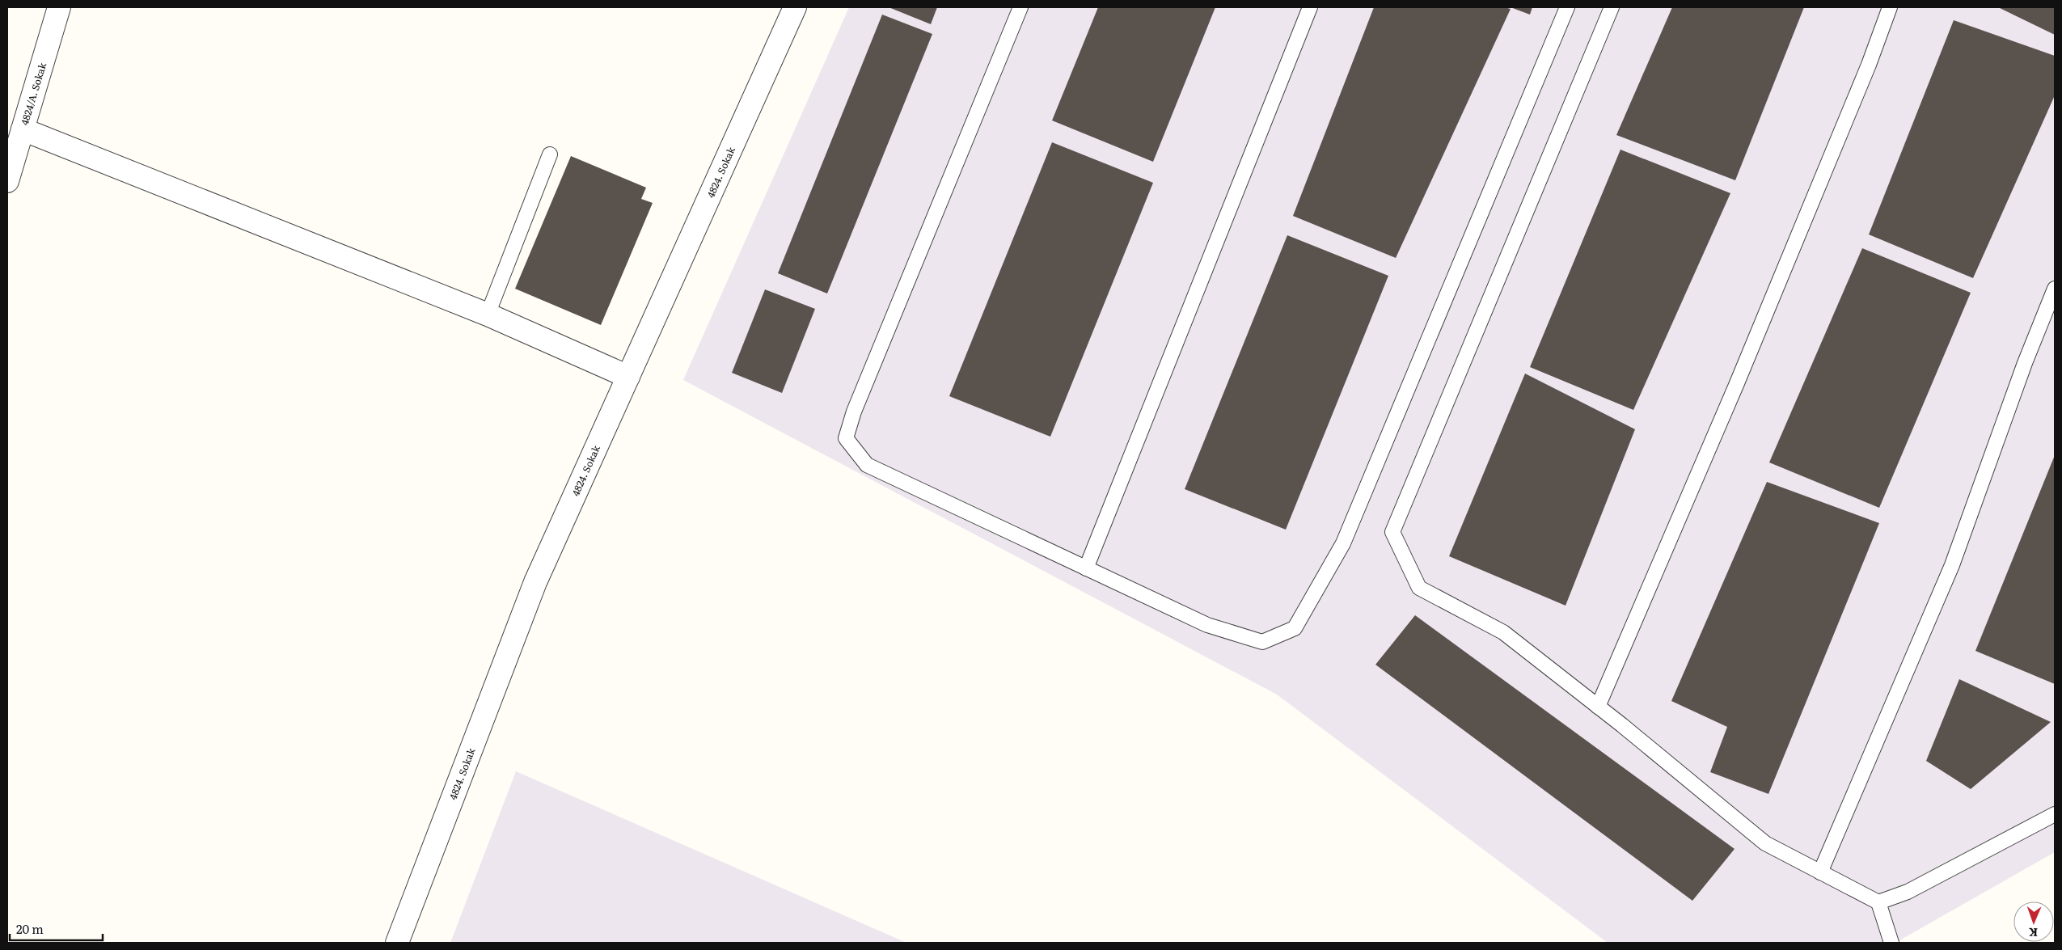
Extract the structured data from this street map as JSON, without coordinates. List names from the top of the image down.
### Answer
{
  "streets": {
    "street": ["4824/A. Sokak", "4824. Sokak"]
  },
  "scale_bar": "20 m",
  "north": "bottom"
}
